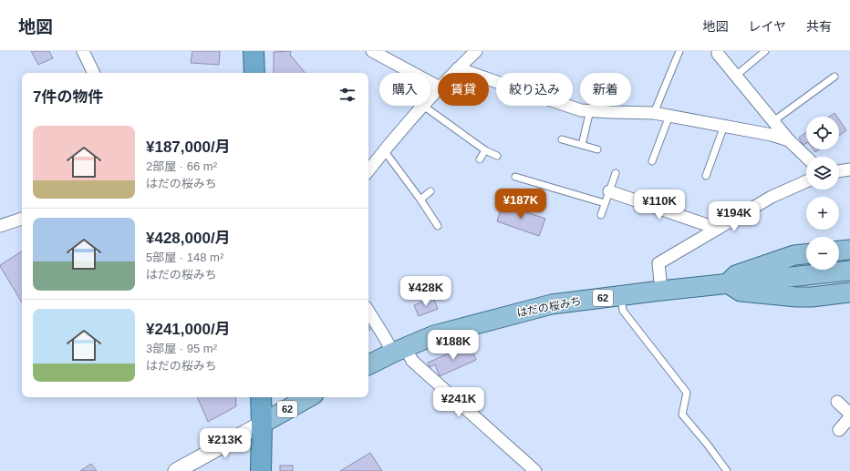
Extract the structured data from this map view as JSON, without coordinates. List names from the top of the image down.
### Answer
{
  "streets": {
    "main road": ["62", "はだの桜みち"]
  },
  "page": {
    "header": "地図",
    "nav": ["地図", "レイヤ", "共有"],
    "chip": [
      "購入",
      "賃貸",
      "絞り込み",
      "新着"
    ],
    "heading": "7件の物件",
    "map_buttons": ["+", "−"],
    "list": [
      {
        "name": "¥187,000/月",
        "note": "2部屋 · 66 m² · はだの桜みち"
      },
      {
        "name": "¥428,000/月",
        "note": "5部屋 · 148 m² · はだの桜みち"
      },
      {
        "name": "¥241,000/月",
        "note": "3部屋 · 95 m² · はだの桜みち"
      }
    ],
    "price": [
      "¥187K",
      "¥110K",
      "¥194K",
      "¥428K",
      "¥188K",
      "¥241K",
      "¥213K"
    ]
  }
}
